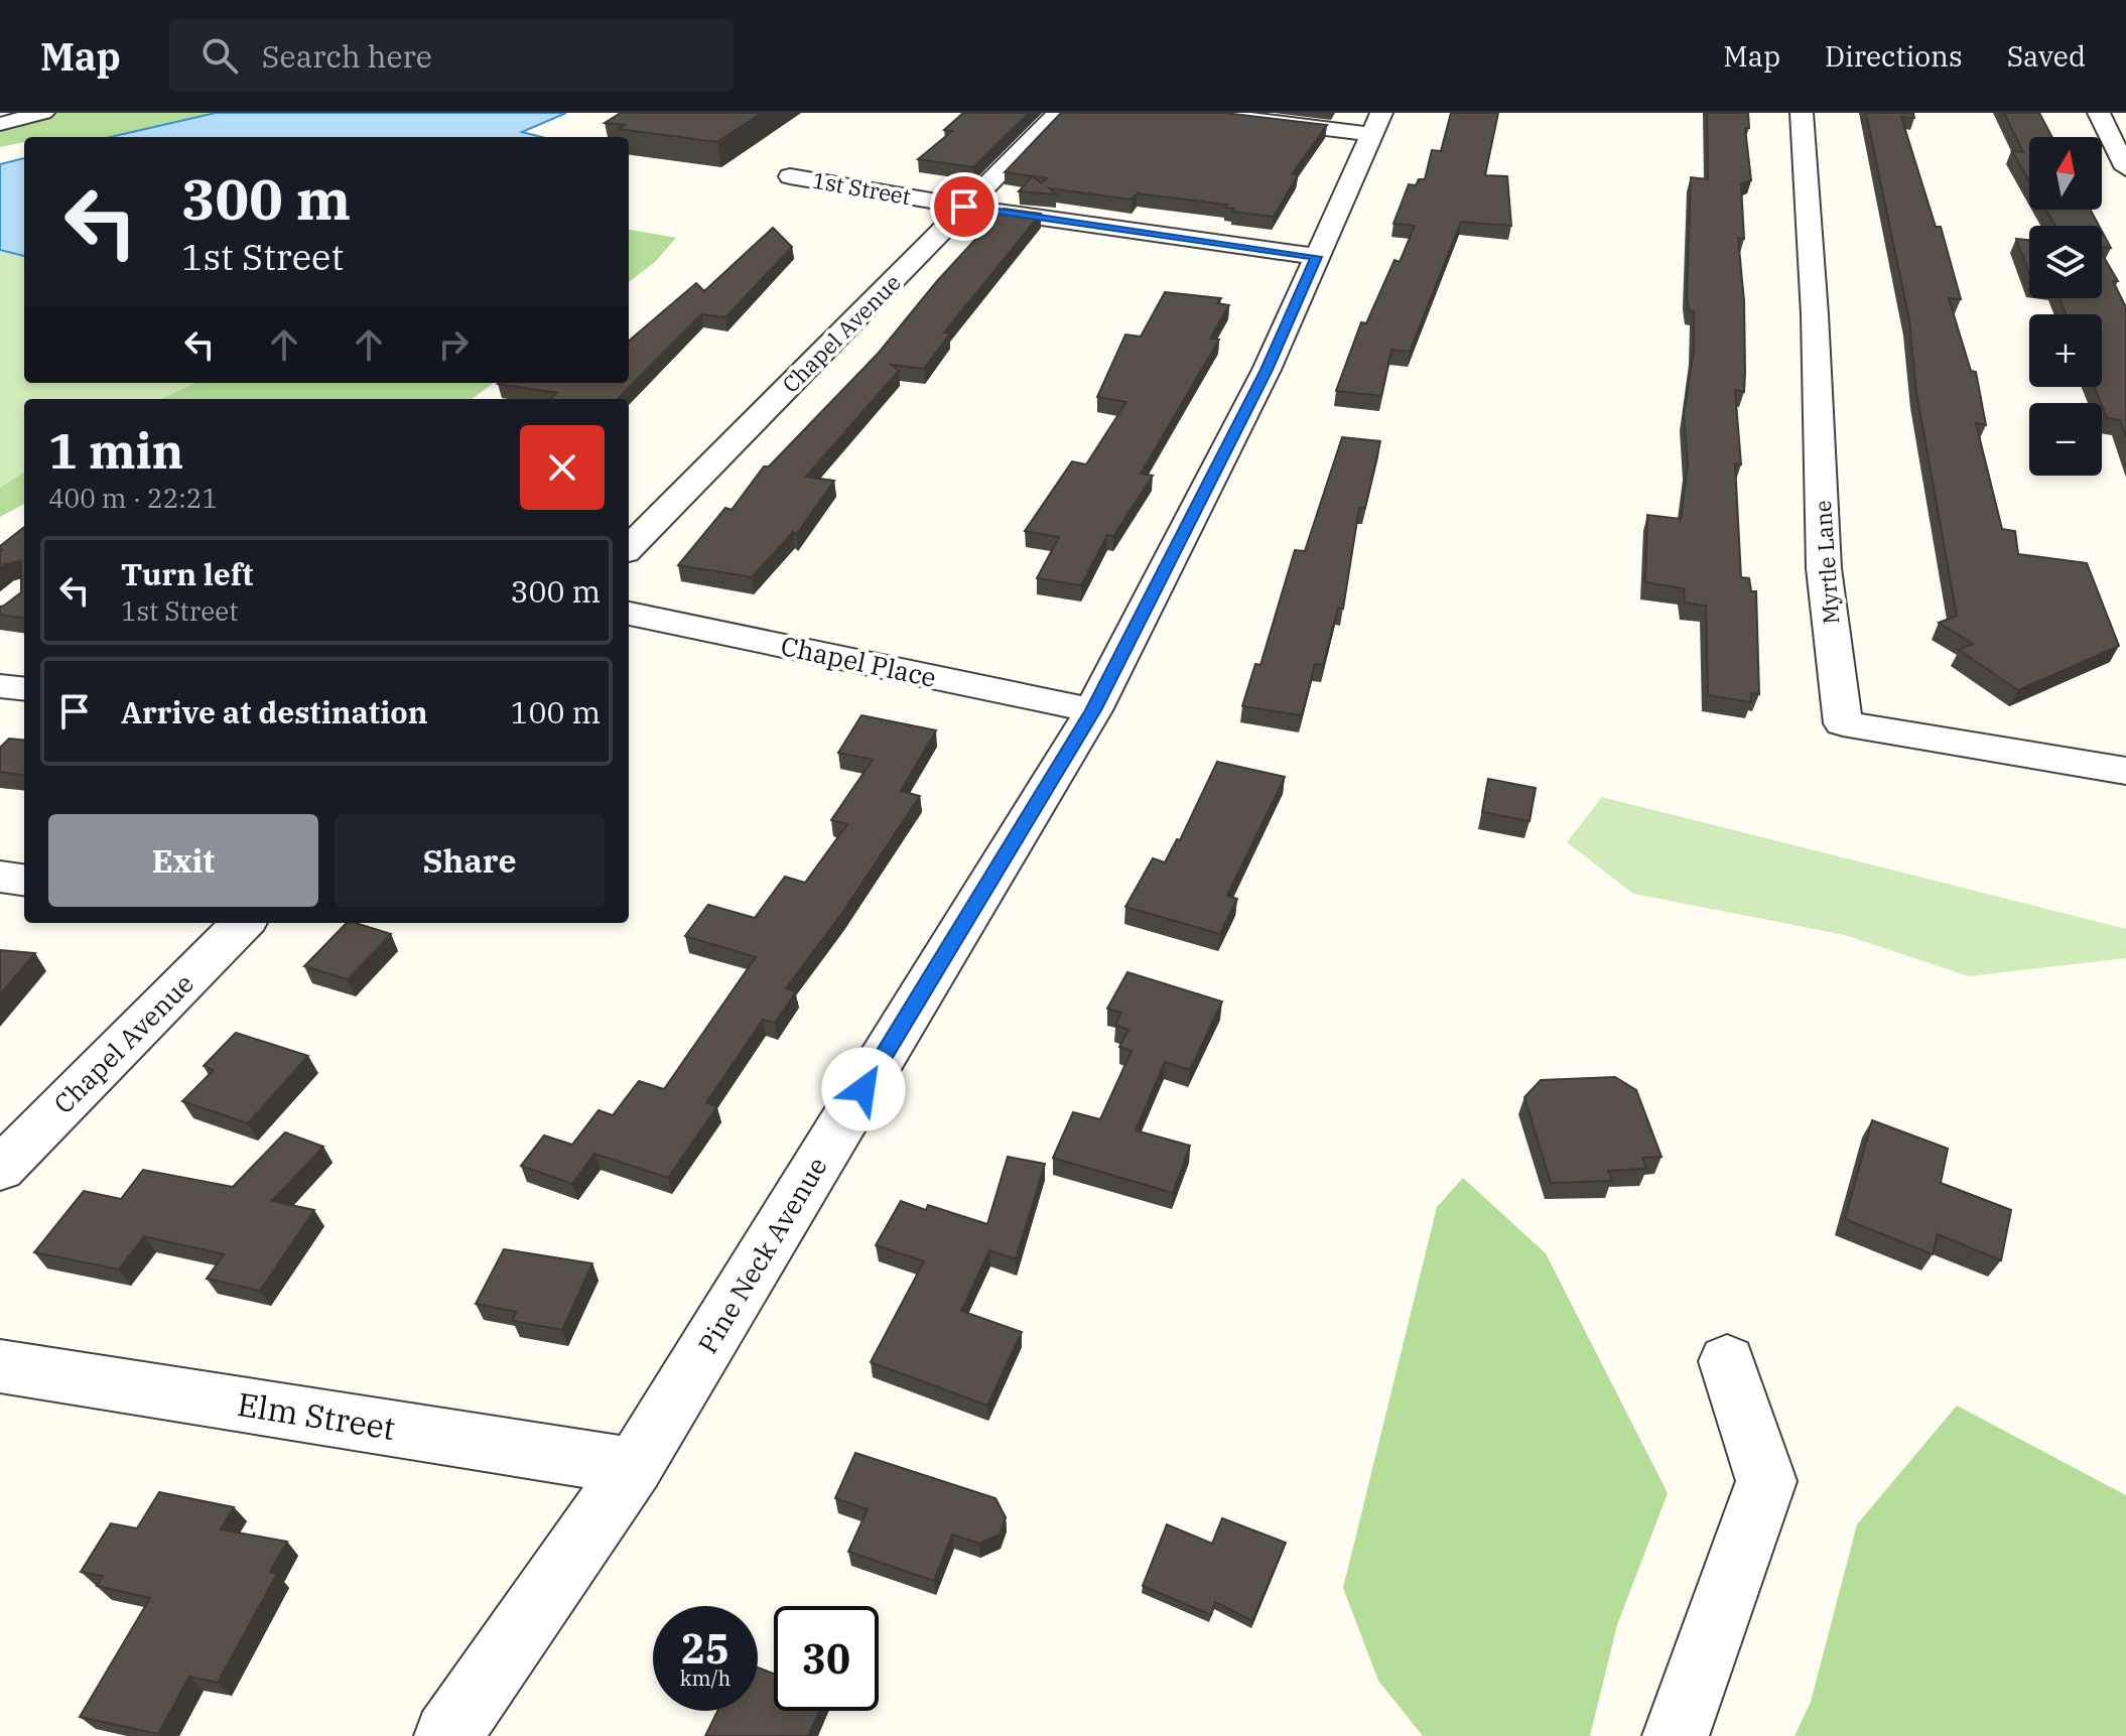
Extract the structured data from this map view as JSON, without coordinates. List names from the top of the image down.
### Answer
{
  "streets": {
    "street": [
      "1st Street",
      "Chapel Avenue",
      "Myrtle Lane",
      "Chapel Place",
      "Pine Neck Avenue",
      "Elm Street"
    ]
  },
  "crossings": [
    ["1st Street", "Chapel Avenue"],
    ["1st Street", "Pine Neck Avenue"],
    ["Chapel Place", "Pine Neck Avenue"],
    ["Pine Neck Avenue", "Elm Street"]
  ],
  "north": "top",
  "page": {
    "header": "Map",
    "search": "Search here",
    "nav": ["Map", "Directions", "Saved"],
    "map_buttons": ["+", "−"],
    "turn": ["300 m", "1st Street"],
    "heading": ["1 min", "400 m · 22:21"],
    "list": [
      {
        "name": "Turn left",
        "note": "1st Street",
        "value": "300 m"
      },
      {
        "name": "Arrive at destination",
        "value": "100 m"
      }
    ],
    "buttons": ["Exit", "Share"],
    "speed": "25 km/h",
    "limit": "30"
  }
}
